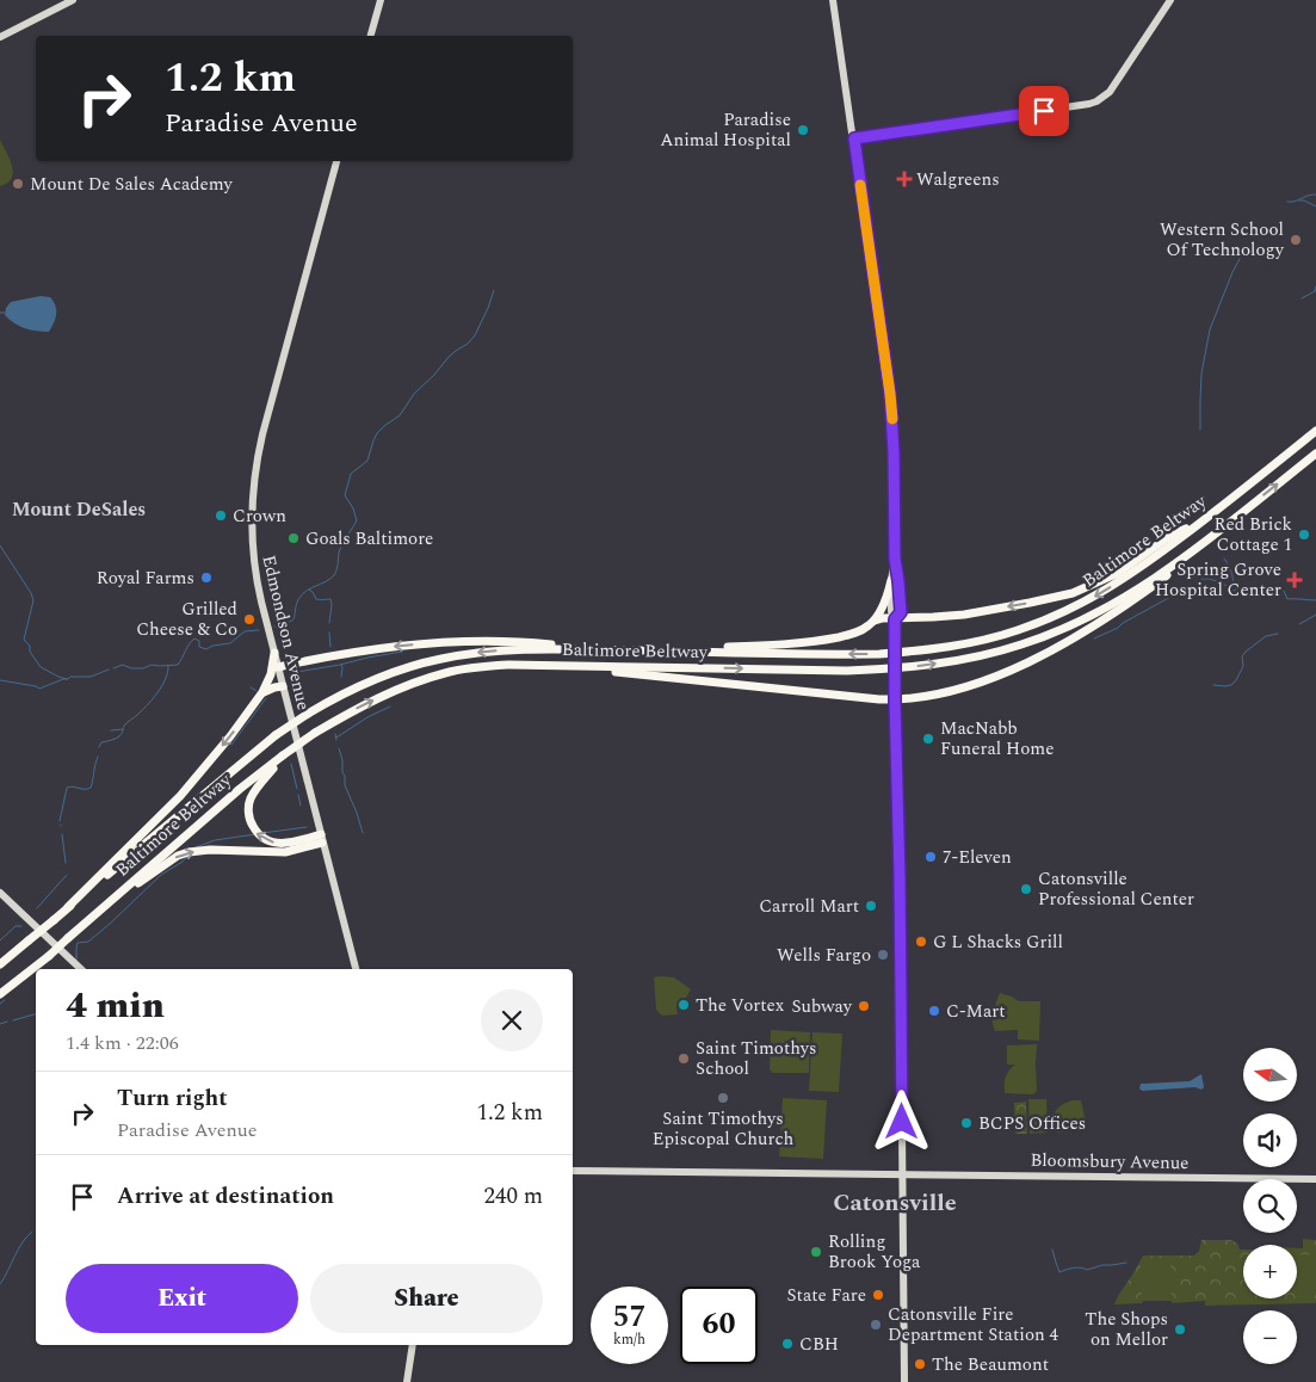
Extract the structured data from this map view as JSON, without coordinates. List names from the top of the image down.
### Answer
{
  "streets": {
    "highway": ["Baltimore Beltway"],
    "main road": ["Edmondson Avenue", "Bloomsbury Avenue"]
  },
  "districts": ["Mount DeSales", "Catonsville"],
  "places": {
    "other": [
      "Paradise Animal Hospital",
      "Mount De Sales Academy",
      "Western School Of Technology",
      "Crown",
      "Red Brick Cottage 1",
      "Goals Baltimore",
      "Royal Farms",
      "Grilled Cheese & Co",
      "MacNabb Funeral Home",
      "7-Eleven",
      "Catonsville Professional Center",
      "Carroll Mart",
      "G L Shacks Grill",
      "Wells Fargo",
      "The Vortex",
      "Subway",
      "C-Mart",
      "Saint Timothys School",
      "Saint Timothys Episcopal Church",
      "BCPS Offices",
      "Rolling Brook Yoga",
      "State Fare",
      "Catonsville Fire Department Station 4",
      "The Shops on Mellor",
      "CBH",
      "The Beaumont"
    ],
    "health": ["Walgreens", "Spring Grove Hospital Center"]
  },
  "north": "left",
  "page": {
    "turn": ["1.2 km", "Paradise Avenue"],
    "heading": ["4 min", "1.4 km · 22:06"],
    "map_buttons": ["+", "−"],
    "list": [
      {
        "name": "Turn right",
        "note": "Paradise Avenue",
        "value": "1.2 km"
      },
      {
        "name": "Arrive at destination",
        "value": "240 m"
      }
    ],
    "buttons": ["Exit", "Share"],
    "speed": "57 km/h",
    "limit": "60"
  }
}
